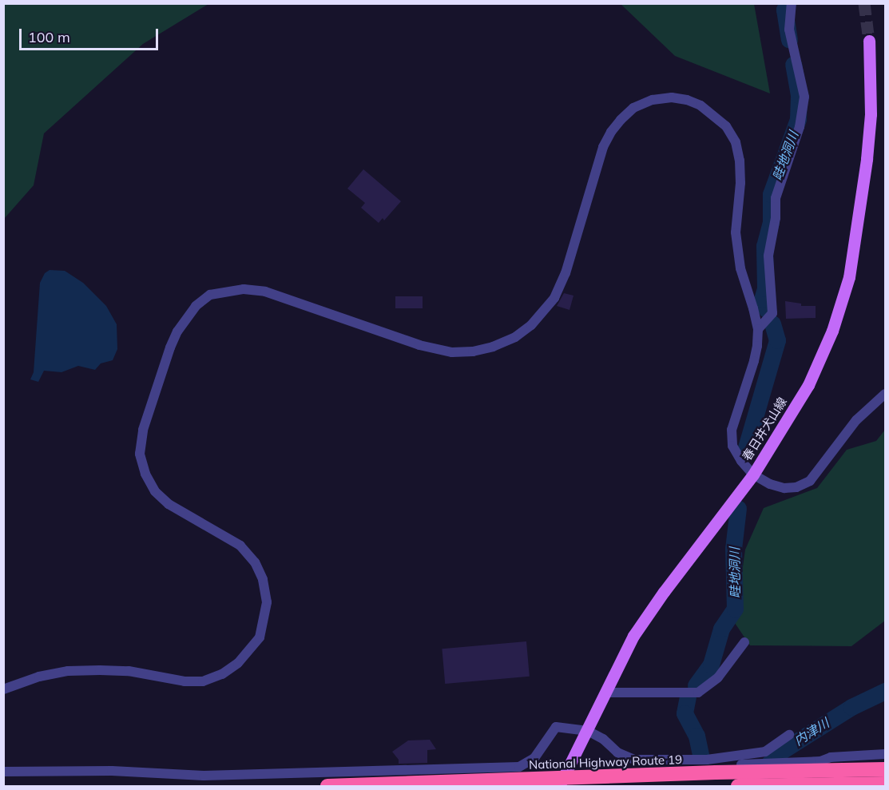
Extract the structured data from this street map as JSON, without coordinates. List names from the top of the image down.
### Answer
{
  "streets": {
    "highway": ["National Highway Route 19"],
    "main road": ["春日井犬山線"]
  },
  "crossings": [
    ["春日井犬山線", "National Highway Route 19"]
  ],
  "water": ["畦地洞川", "内津川"],
  "scale_bar": "100 m"
}
